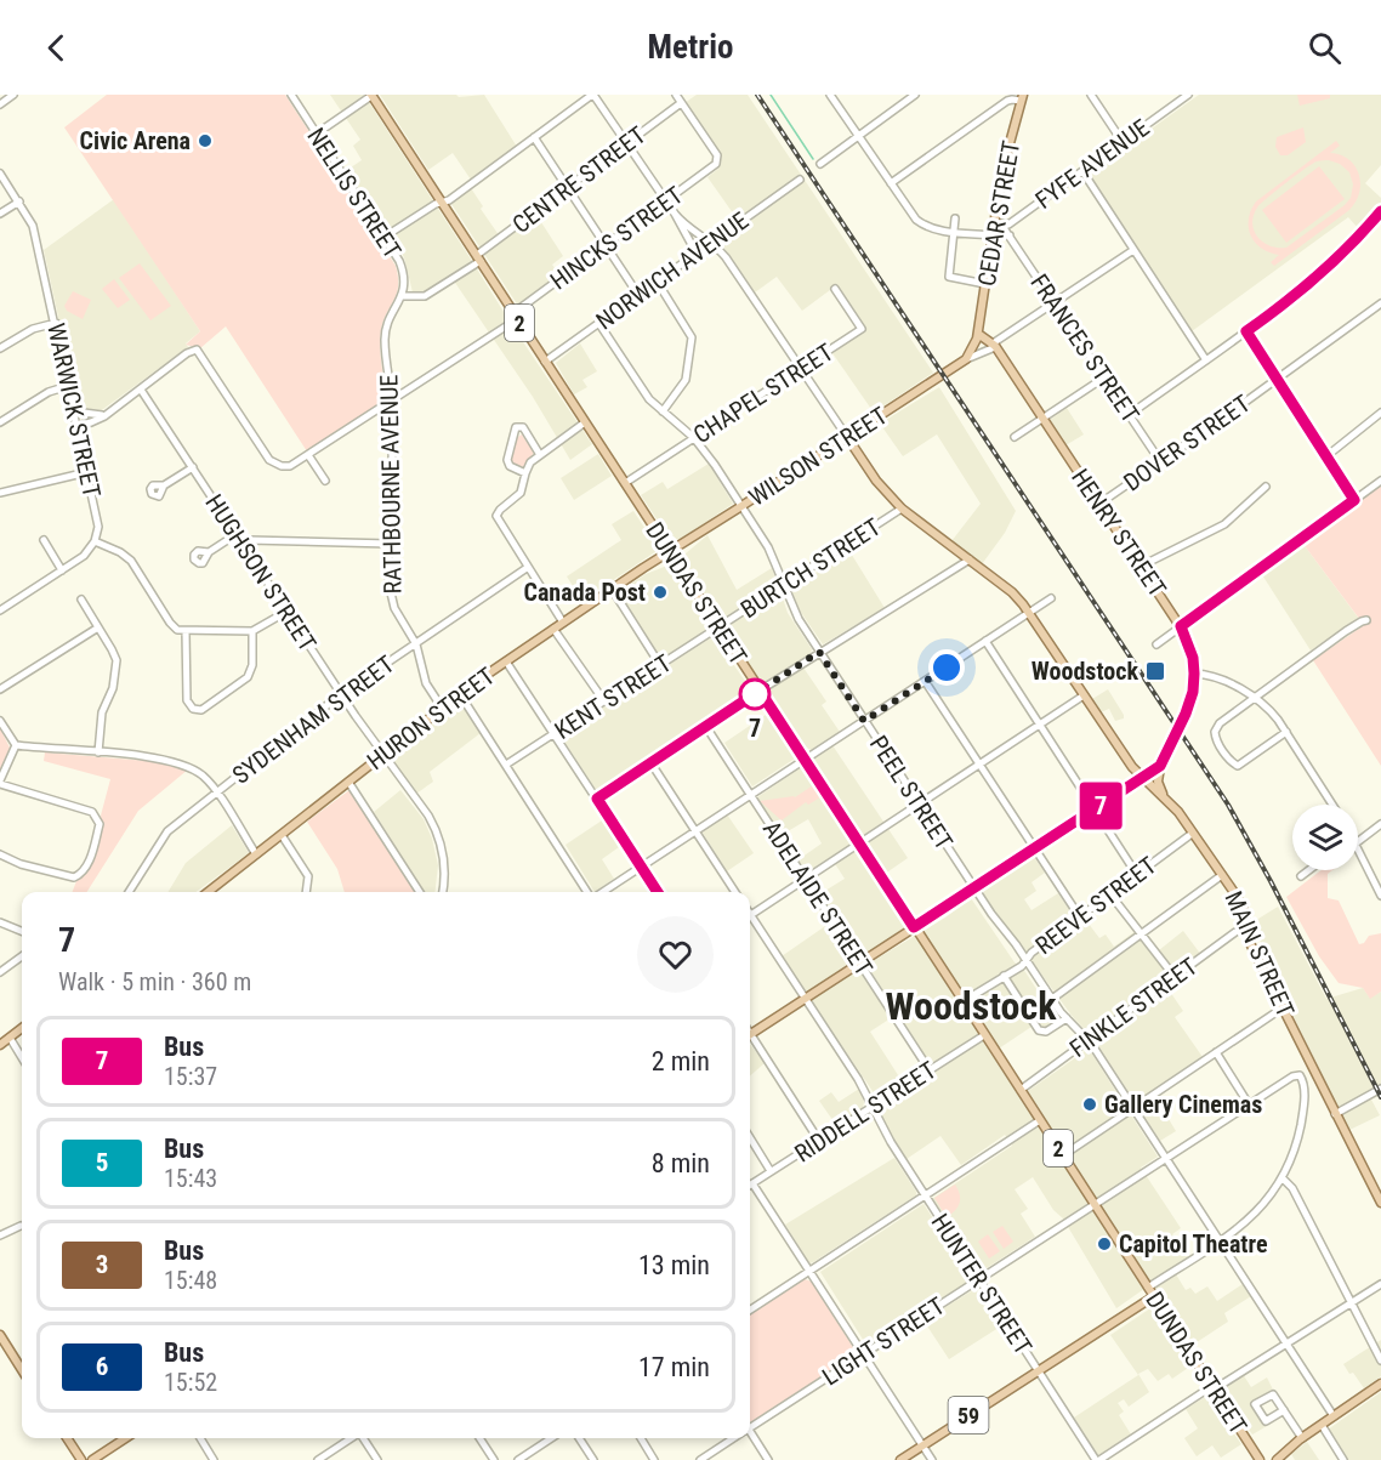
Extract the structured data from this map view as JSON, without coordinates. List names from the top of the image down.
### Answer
{
  "streets": {
    "main road": [
      "CEDAR STREET",
      "2",
      "WILSON STREET",
      "HENRY STREET",
      "DUNDAS STREET",
      "HURON STREET",
      "MAIN STREET",
      "59"
    ],
    "street": [
      "FYFE AVENUE",
      "CENTRE STREET",
      "NELLIS STREET",
      "HINCKS STREET",
      "NORWICH AVENUE",
      "FRANCES STREET",
      "CHAPEL STREET",
      "WARWICK STREET",
      "DOVER STREET",
      "RATHBOURNE AVENUE",
      "BURTCH STREET",
      "HUGHSON STREET",
      "KENT STREET",
      "SYDENHAM STREET",
      "PEEL STREET",
      "ADELAIDE STREET",
      "REEVE STREET",
      "FINKLE STREET",
      "RIDDELL STREET",
      "HUNTER STREET",
      "LIGHT STREET"
    ]
  },
  "crossings": [
    ["FYFE AVENUE", "CEDAR STREET"],
    ["FYFE AVENUE", "FRANCES STREET"],
    ["CENTRE STREET", "NELLIS STREET"],
    ["CENTRE STREET", "HINCKS STREET"],
    ["CENTRE STREET", "RATHBOURNE AVENUE"],
    ["CENTRE STREET", "DUNDAS STREET"],
    ["NELLIS STREET", "RATHBOURNE AVENUE"],
    ["CEDAR STREET", "FRANCES STREET"],
    ["CEDAR STREET", "HENRY STREET"],
    ["HINCKS STREET", "RATHBOURNE AVENUE"],
    ["HINCKS STREET", "HUGHSON STREET"],
    ["HINCKS STREET", "DUNDAS STREET"],
    ["NORWICH AVENUE", "DUNDAS STREET"],
    ["NORWICH AVENUE", "PEEL STREET"],
    ["FRANCES STREET", "DOVER STREET"],
    ["FRANCES STREET", "WILSON STREET"],
    ["CHAPEL STREET", "DUNDAS STREET"],
    ["CHAPEL STREET", "PEEL STREET"],
    ["DOVER STREET", "HENRY STREET"],
    ["WILSON STREET", "HENRY STREET"],
    ["WILSON STREET", "DUNDAS STREET"],
    ["WILSON STREET", "HURON STREET"],
    ["WILSON STREET", "PEEL STREET"],
    ["WILSON STREET", "MAIN STREET"],
    ["RATHBOURNE AVENUE", "HURON STREET"],
    ["RATHBOURNE AVENUE", "SYDENHAM STREET"],
    ["BURTCH STREET", "DUNDAS STREET"],
    ["BURTCH STREET", "KENT STREET"],
    ["BURTCH STREET", "PEEL STREET"],
    ["BURTCH STREET", "MAIN STREET"],
    ["HUGHSON STREET", "HURON STREET"],
    ["HUGHSON STREET", "SYDENHAM STREET"],
    ["DUNDAS STREET", "KENT STREET"],
    ["DUNDAS STREET", "HURON STREET"],
    ["DUNDAS STREET", "REEVE STREET"],
    ["DUNDAS STREET", "FINKLE STREET"],
    ["DUNDAS STREET", "RIDDELL STREET"],
    ["DUNDAS STREET", "LIGHT STREET"],
    ["DUNDAS STREET", "59"],
    ["PEEL STREET", "REEVE STREET"],
    ["PEEL STREET", "FINKLE STREET"],
    ["PEEL STREET", "LIGHT STREET"],
    ["ADELAIDE STREET", "RIDDELL STREET"],
    ["REEVE STREET", "MAIN STREET"],
    ["MAIN STREET", "FINKLE STREET"],
    ["RIDDELL STREET", "HUNTER STREET"],
    ["HUNTER STREET", "LIGHT STREET"],
    ["HUNTER STREET", "59"]
  ],
  "districts": ["Woodstock"],
  "places": {
    "other": [
      "Civic Arena",
      "Canada Post",
      "7",
      "Gallery Cinemas",
      "Capitol Theatre"
    ],
    "transit": ["Woodstock"]
  },
  "lines": ["bus line 7"],
  "page": {
    "header": "Metrio",
    "on_map": "7",
    "heading": ["7", "Walk · 5 min · 360 m"],
    "list": [
      {
        "mark": "7",
        "name": "Bus",
        "note": "15:37",
        "value": "2 min"
      },
      {
        "mark": "5",
        "name": "Bus",
        "note": "15:43",
        "value": "8 min"
      },
      {
        "mark": "3",
        "name": "Bus",
        "note": "15:48",
        "value": "13 min"
      },
      {
        "mark": "6",
        "name": "Bus",
        "note": "15:52",
        "value": "17 min"
      }
    ]
  }
}
